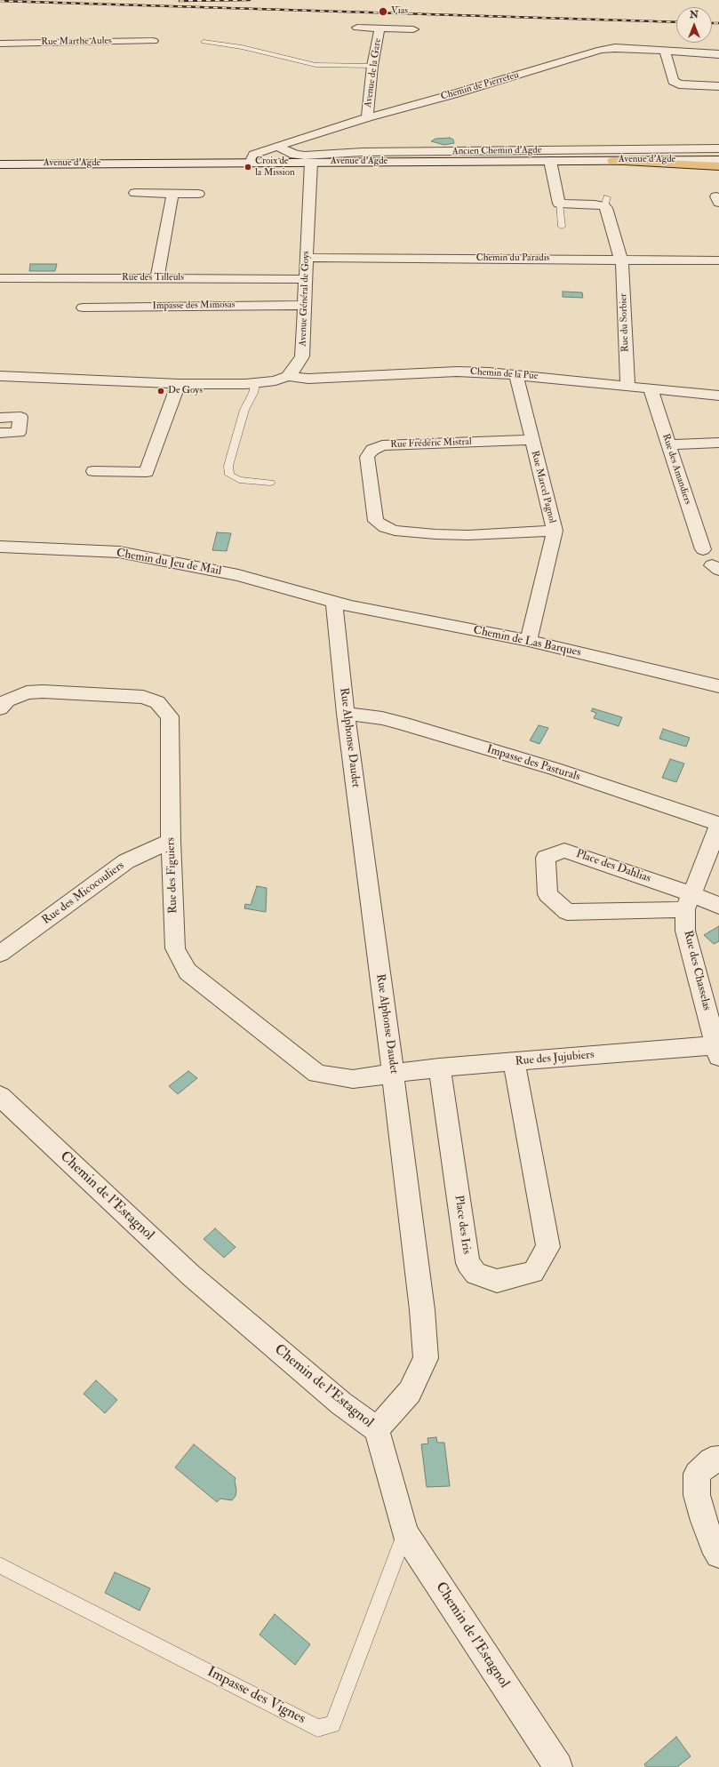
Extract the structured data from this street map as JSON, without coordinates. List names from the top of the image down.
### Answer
{
  "streets": {
    "street": [
      "Rue Marthe Aules",
      "Avenue de la Gare",
      "Chemin de Pierrefeu",
      "Ancien Chemin d'Agde",
      "Avenue d'Agde",
      "Chemin du Paradis",
      "Rue des Tilleuls",
      "Avenue Général de Goys",
      "Impasse des Mimosas",
      "Rue du Sorbier",
      "Chemin de la Pue",
      "Rue Frédéric Mistral",
      "Rue des Amandiers",
      "Rue Marcel Pagnol",
      "Chemin du Jeu de Mail",
      "Chemin de Las Barques",
      "Rue Alphonse Daudet",
      "Impasse des Pasturals",
      "Place des Dahlias",
      "Rue des Figuiers",
      "Rue des Micocouliers",
      "Rue des Chasselas",
      "Rue des Jujubiers",
      "Chemin de l'Estagnol",
      "Place des Iris"
    ],
    "lane": ["Impasse des Vignes"]
  },
  "crossings": [
    ["Avenue de la Gare", "Chemin de Pierrefeu"],
    ["Chemin de Pierrefeu", "Ancien Chemin d'Agde"],
    ["Chemin de Pierrefeu", "Avenue d'Agde"],
    ["Avenue d'Agde", "Avenue Général de Goys"],
    ["Chemin du Paradis", "Avenue Général de Goys"],
    ["Chemin du Paradis", "Rue du Sorbier"],
    ["Rue des Tilleuls", "Avenue Général de Goys"],
    ["Avenue Général de Goys", "Impasse des Mimosas"],
    ["Avenue Général de Goys", "Chemin de la Pue"],
    ["Rue du Sorbier", "Chemin de la Pue"],
    ["Chemin de la Pue", "Rue des Amandiers"],
    ["Chemin de la Pue", "Rue Marcel Pagnol"],
    ["Rue Frédéric Mistral", "Rue Marcel Pagnol"],
    ["Rue Marcel Pagnol", "Chemin de Las Barques"],
    ["Chemin du Jeu de Mail", "Chemin de Las Barques"],
    ["Chemin du Jeu de Mail", "Rue Alphonse Daudet"],
    ["Chemin de Las Barques", "Rue Alphonse Daudet"],
    ["Rue Alphonse Daudet", "Impasse des Pasturals"],
    ["Rue Alphonse Daudet", "Rue des Figuiers"],
    ["Rue Alphonse Daudet", "Rue des Jujubiers"],
    ["Rue Alphonse Daudet", "Chemin de l'Estagnol"],
    ["Impasse des Pasturals", "Rue des Chasselas"],
    ["Place des Dahlias", "Rue des Chasselas"],
    ["Rue des Figuiers", "Rue des Micocouliers"],
    ["Rue des Figuiers", "Rue des Jujubiers"],
    ["Rue des Chasselas", "Rue des Jujubiers"],
    ["Rue des Jujubiers", "Place des Iris"],
    ["Chemin de l'Estagnol", "Impasse des Vignes"]
  ],
  "places": ["Vias", "Croix de la Mission", "De Goys"],
  "north": "top"
}
